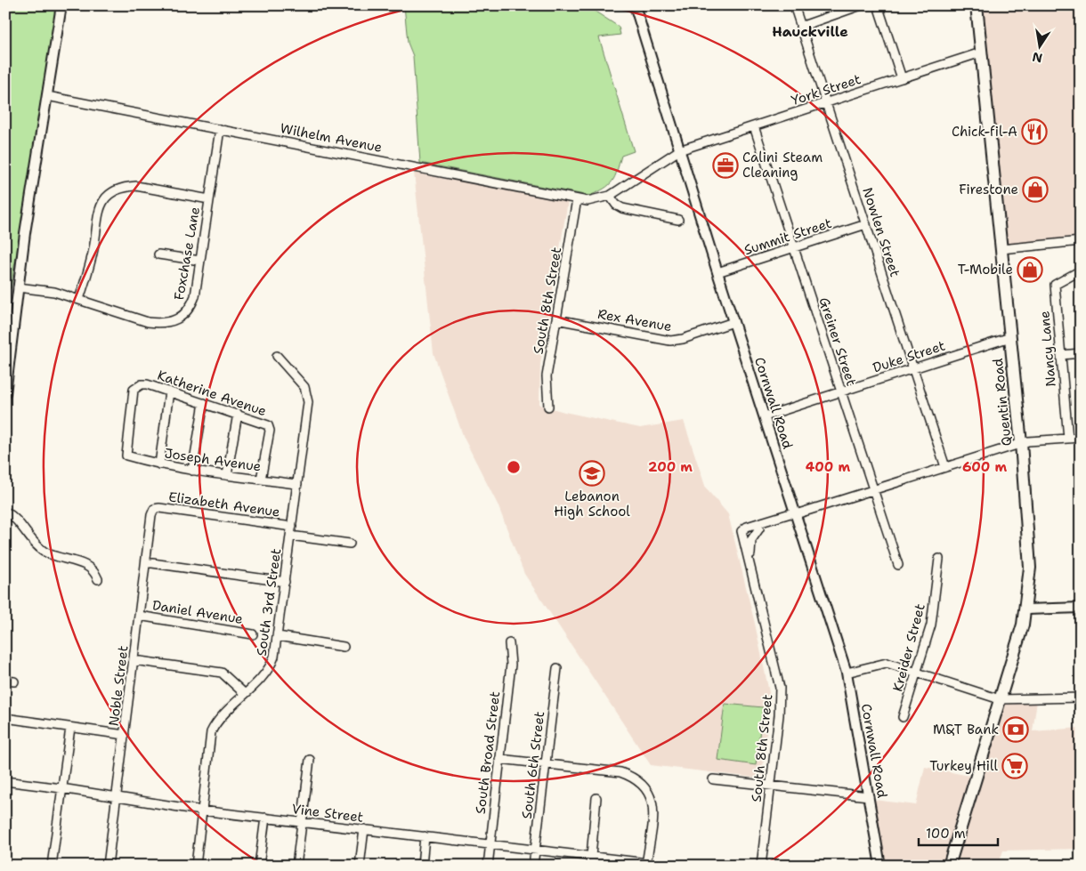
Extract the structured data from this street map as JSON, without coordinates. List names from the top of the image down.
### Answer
{
  "streets": {
    "highway": ["Quentin Road"],
    "main road": ["Cornwall Road"],
    "street": [
      "York Street",
      "Wilhelm Avenue",
      "Nowlen Street",
      "Summit Street",
      "Foxchase Lane",
      "South 8th Street",
      "Rex Avenue",
      "Greiner Street",
      "Nancy Lane",
      "Duke Street",
      "Katherine Avenue",
      "Joseph Avenue",
      "Elizabeth Avenue",
      "South 3rd Street",
      "Daniel Avenue",
      "Kreider Street",
      "Noble Street",
      "South Broad Street",
      "South 6th Street",
      "Vine Street"
    ]
  },
  "crossings": [
    ["York Street", "Wilhelm Avenue"],
    ["York Street", "Nowlen Street"],
    ["York Street", "Greiner Street"],
    ["York Street", "Quentin Road"],
    ["York Street", "Cornwall Road"],
    ["Wilhelm Avenue", "Foxchase Lane"],
    ["Wilhelm Avenue", "South 8th Street"],
    ["Wilhelm Avenue", "Cornwall Road"],
    ["Nowlen Street", "Summit Street"],
    ["Nowlen Street", "Duke Street"],
    ["Summit Street", "Greiner Street"],
    ["Summit Street", "Cornwall Road"],
    ["South 8th Street", "Rex Avenue"],
    ["Rex Avenue", "Cornwall Road"],
    ["Greiner Street", "Duke Street"],
    ["Duke Street", "Quentin Road"],
    ["Duke Street", "Cornwall Road"],
    ["Katherine Avenue", "Joseph Avenue"],
    ["Joseph Avenue", "South 3rd Street"],
    ["Elizabeth Avenue", "South 3rd Street"],
    ["Elizabeth Avenue", "Noble Street"],
    ["South 3rd Street", "Vine Street"],
    ["Daniel Avenue", "Noble Street"],
    ["Noble Street", "Vine Street"],
    ["South Broad Street", "Vine Street"],
    ["South 6th Street", "Vine Street"]
  ],
  "districts": ["Hauckville"],
  "places": {
    "restaurant": ["Chick-fil-A"],
    "office": ["Calini Steam Cleaning"],
    "shop": ["Firestone", "T-Mobile"],
    "school or university": ["Lebanon High School"],
    "bank": ["M&T Bank"],
    "supermarket": ["Turkey Hill"]
  },
  "scale_bar": "100 m",
  "north": "bottom",
  "rings": ["200 m", "400 m", "600 m"]
}
